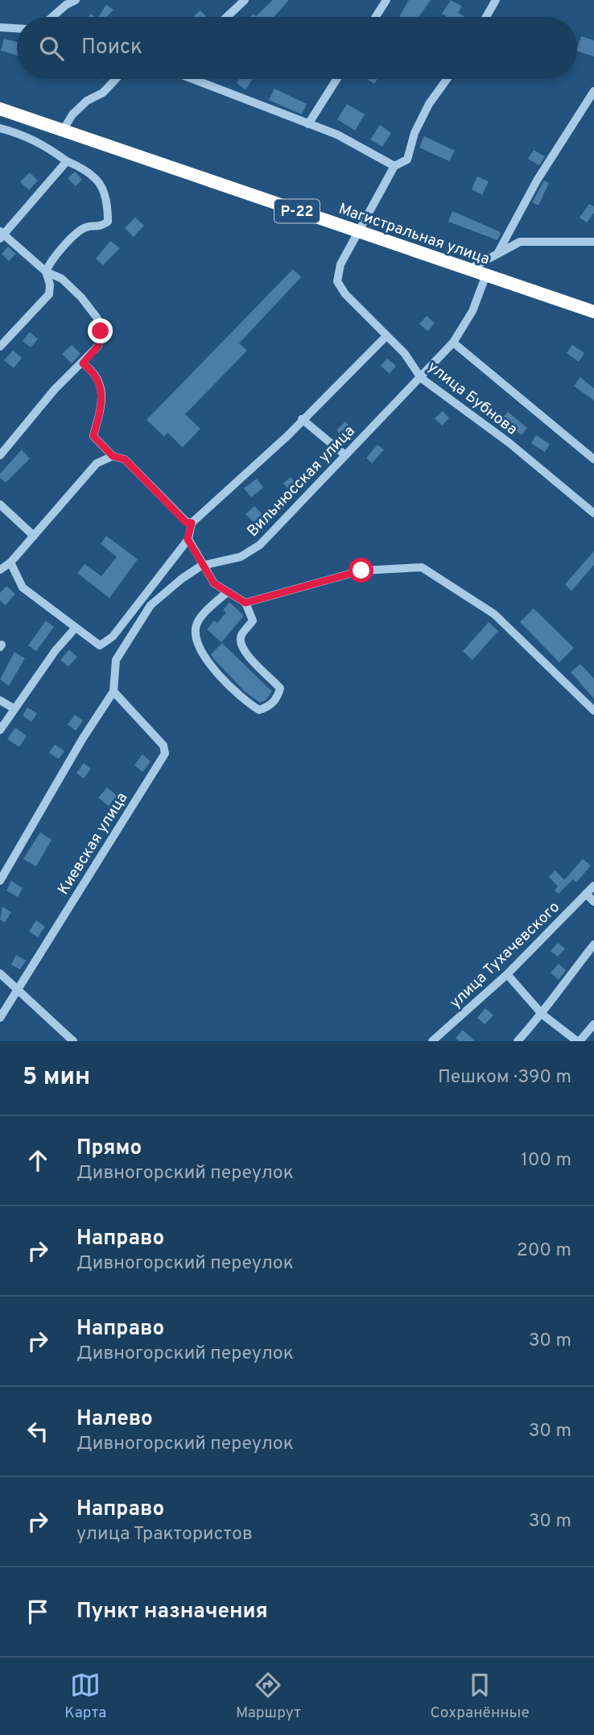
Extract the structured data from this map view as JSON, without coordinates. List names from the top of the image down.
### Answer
{
  "streets": {
    "highway": ["Р-22", "Магистральная улица"],
    "street": [
      "улица Бубнова",
      "Вильнюсская улица",
      "Киевская улица",
      "улица Тухачевского"
    ]
  },
  "crossings": [
    ["Магистральная улица", "улица Бубнова"],
    ["Магистральная улица", "Вильнюсская улица"],
    ["улица Бубнова", "Вильнюсская улица"],
    ["Вильнюсская улица", "Киевская улица"]
  ],
  "page": {
    "search": "Поиск",
    "heading": ["5 мин", "Пешком · 390 m"],
    "list": [
      ["Прямо", "Дивногорский переулок", "100 m"],
      ["Направо", "Дивногорский переулок", "200 m"],
      ["Направо", "Дивногорский переулок", "30 m"],
      ["Налево", "Дивногорский переулок", "30 m"],
      ["Направо", "улица Трактористов", "30 m"],
      "Пункт назначения"
    ],
    "nav": ["Карта", "Маршрут", "Сохранённые"]
  }
}
